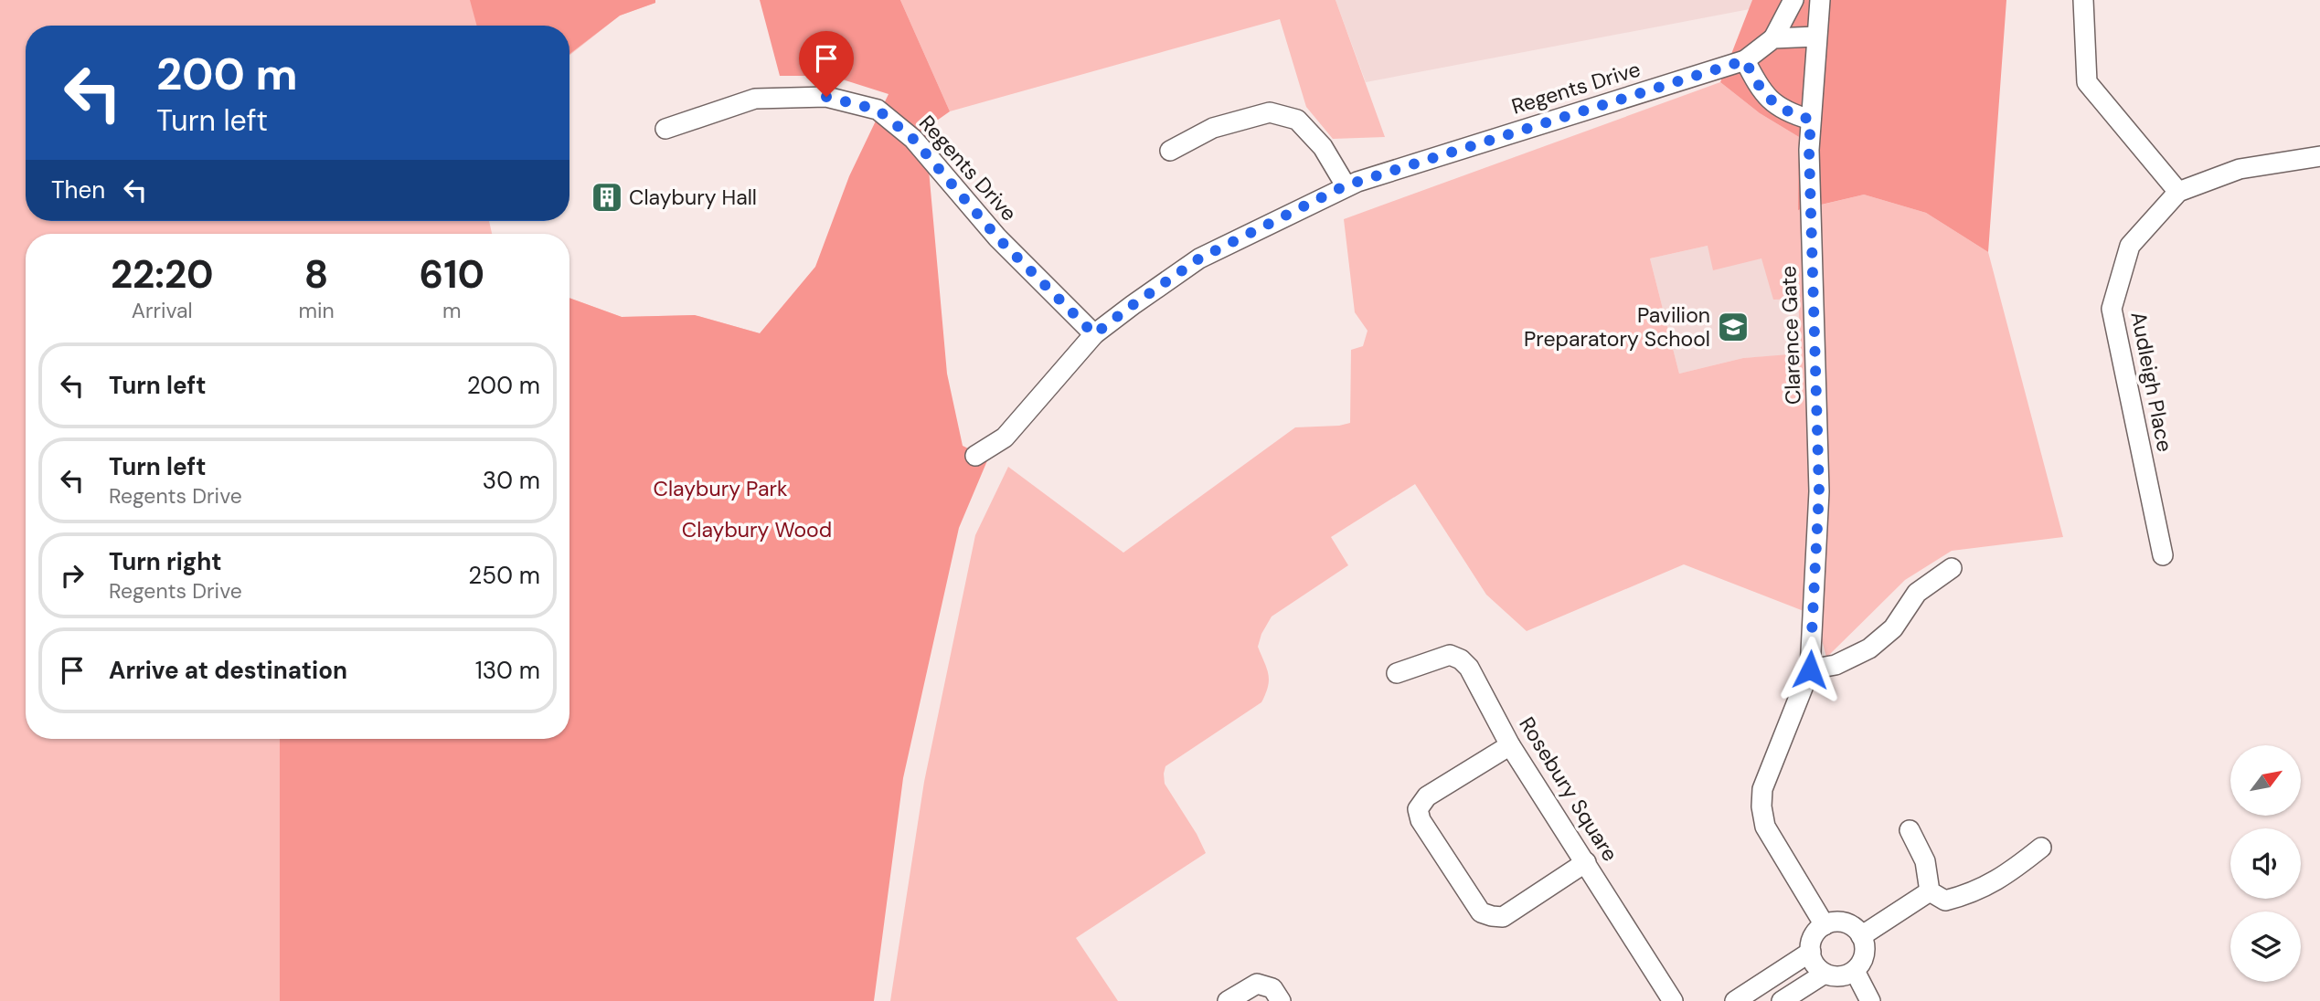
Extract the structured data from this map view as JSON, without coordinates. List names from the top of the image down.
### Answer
{
  "streets": {
    "street": [
      "Regents Drive",
      "Clarence Gate",
      "Audleigh Place",
      "Rosebury Square"
    ]
  },
  "parks": ["Claybury Park", "Claybury Wood"],
  "places": {
    "building": ["Claybury Hall"],
    "school or university": ["Pavilion Preparatory School"]
  },
  "north": "top right",
  "page": {
    "turn": ["200 m", "Turn left"],
    "then": "Then",
    "eta": [
      "22:20",
      "Arrival",
      "8",
      "min",
      "610",
      "m"
    ],
    "list": [
      {
        "name": "Turn left",
        "value": "200 m"
      },
      {
        "name": "Turn left",
        "note": "Regents Drive",
        "value": "30 m"
      },
      {
        "name": "Turn right",
        "note": "Regents Drive",
        "value": "250 m"
      },
      {
        "name": "Arrive at destination",
        "value": "130 m"
      }
    ]
  }
}
